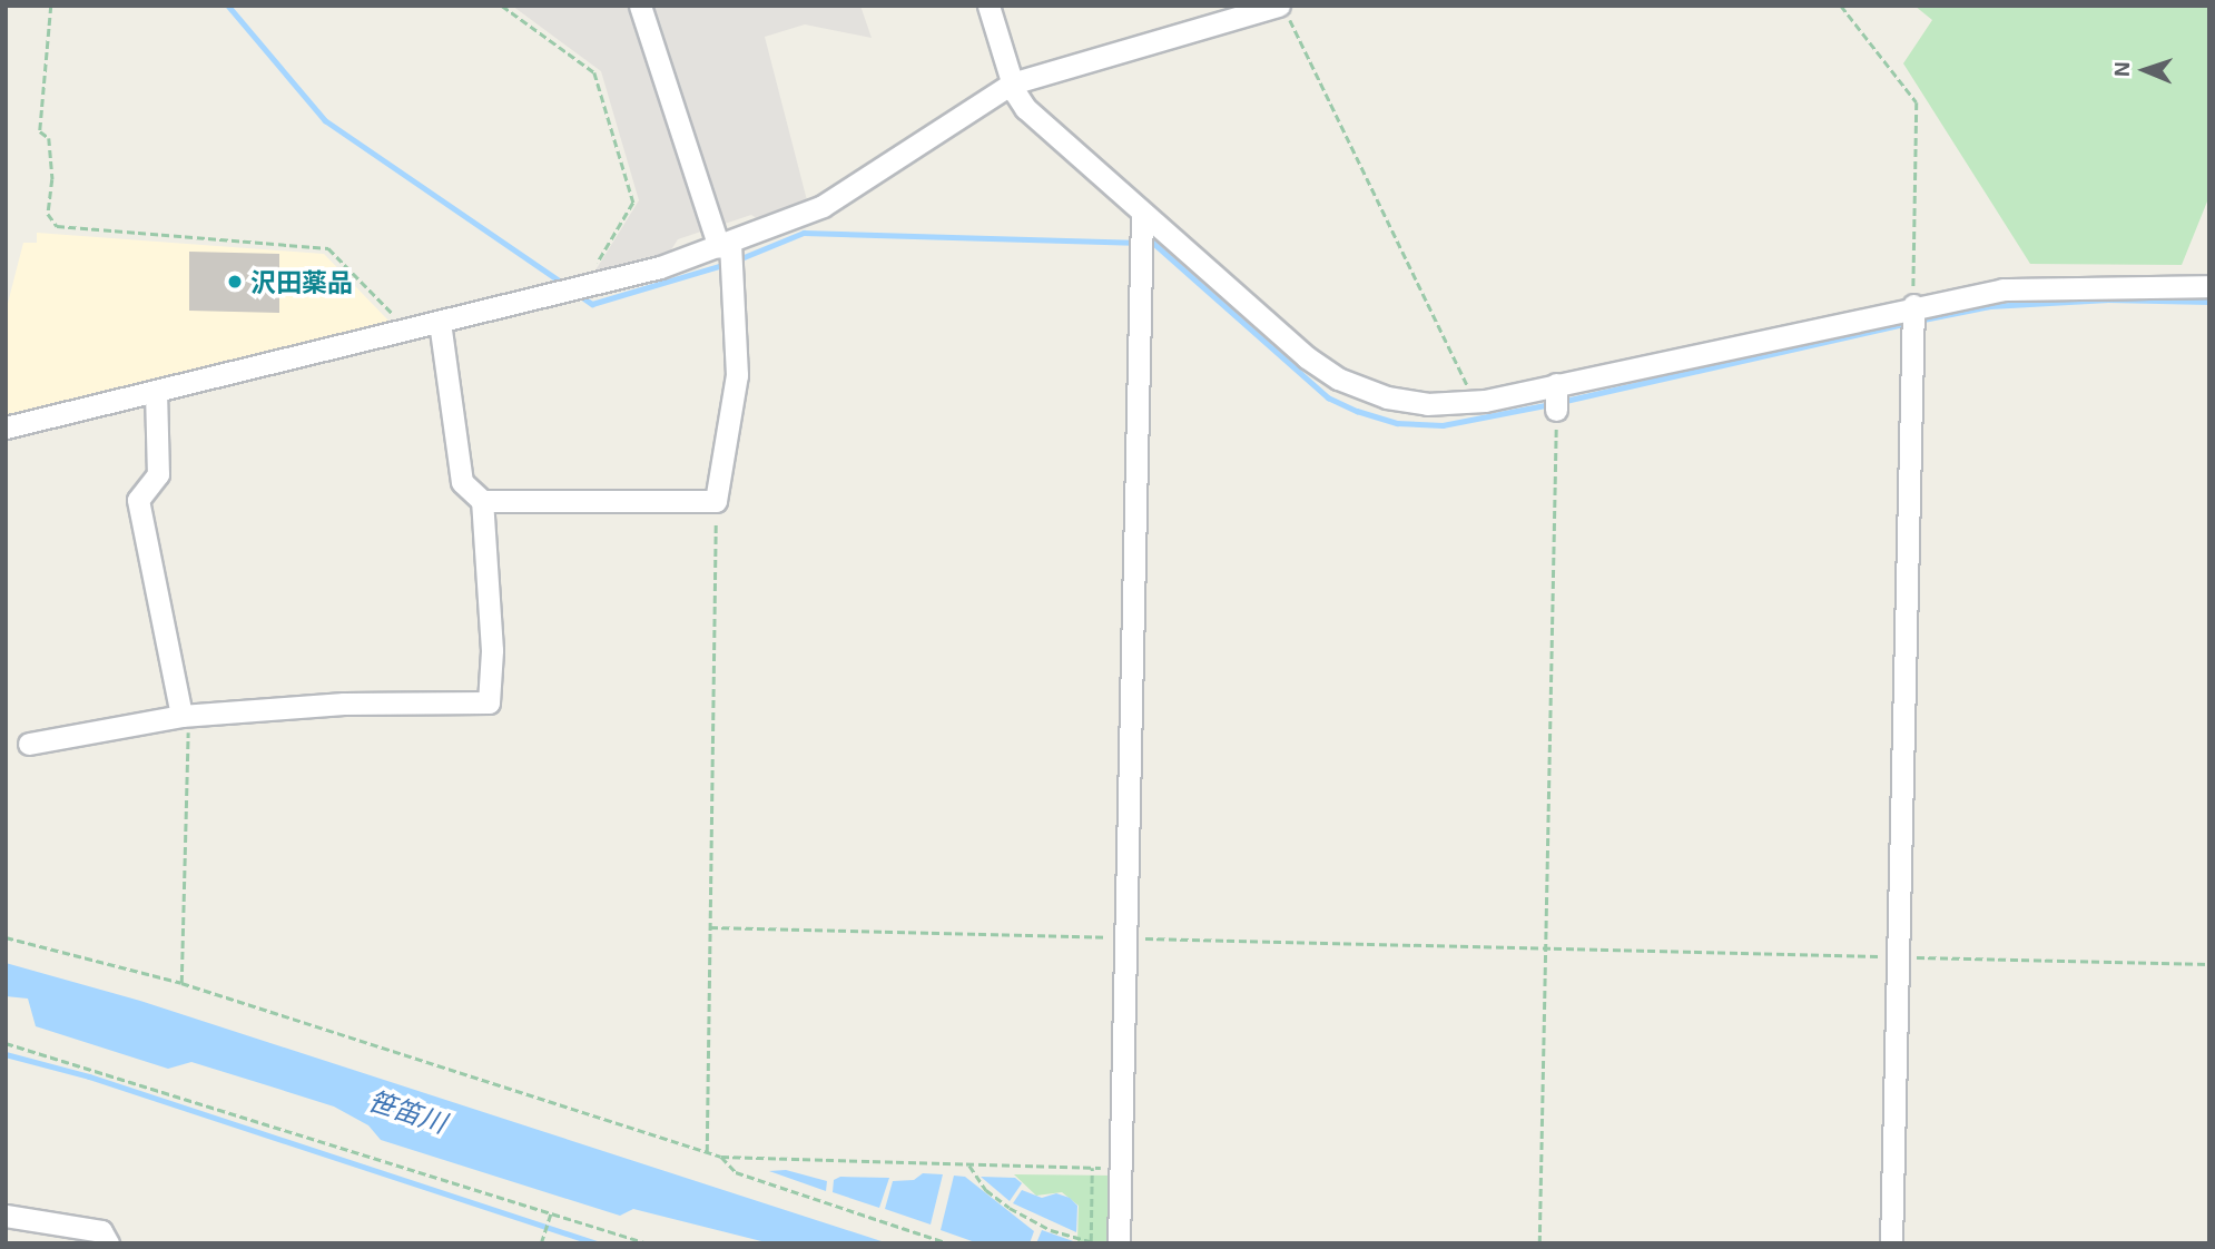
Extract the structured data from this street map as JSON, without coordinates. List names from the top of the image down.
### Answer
{
  "water": ["笹笛川"],
  "places": ["沢田薬品"],
  "north": "left"
}
